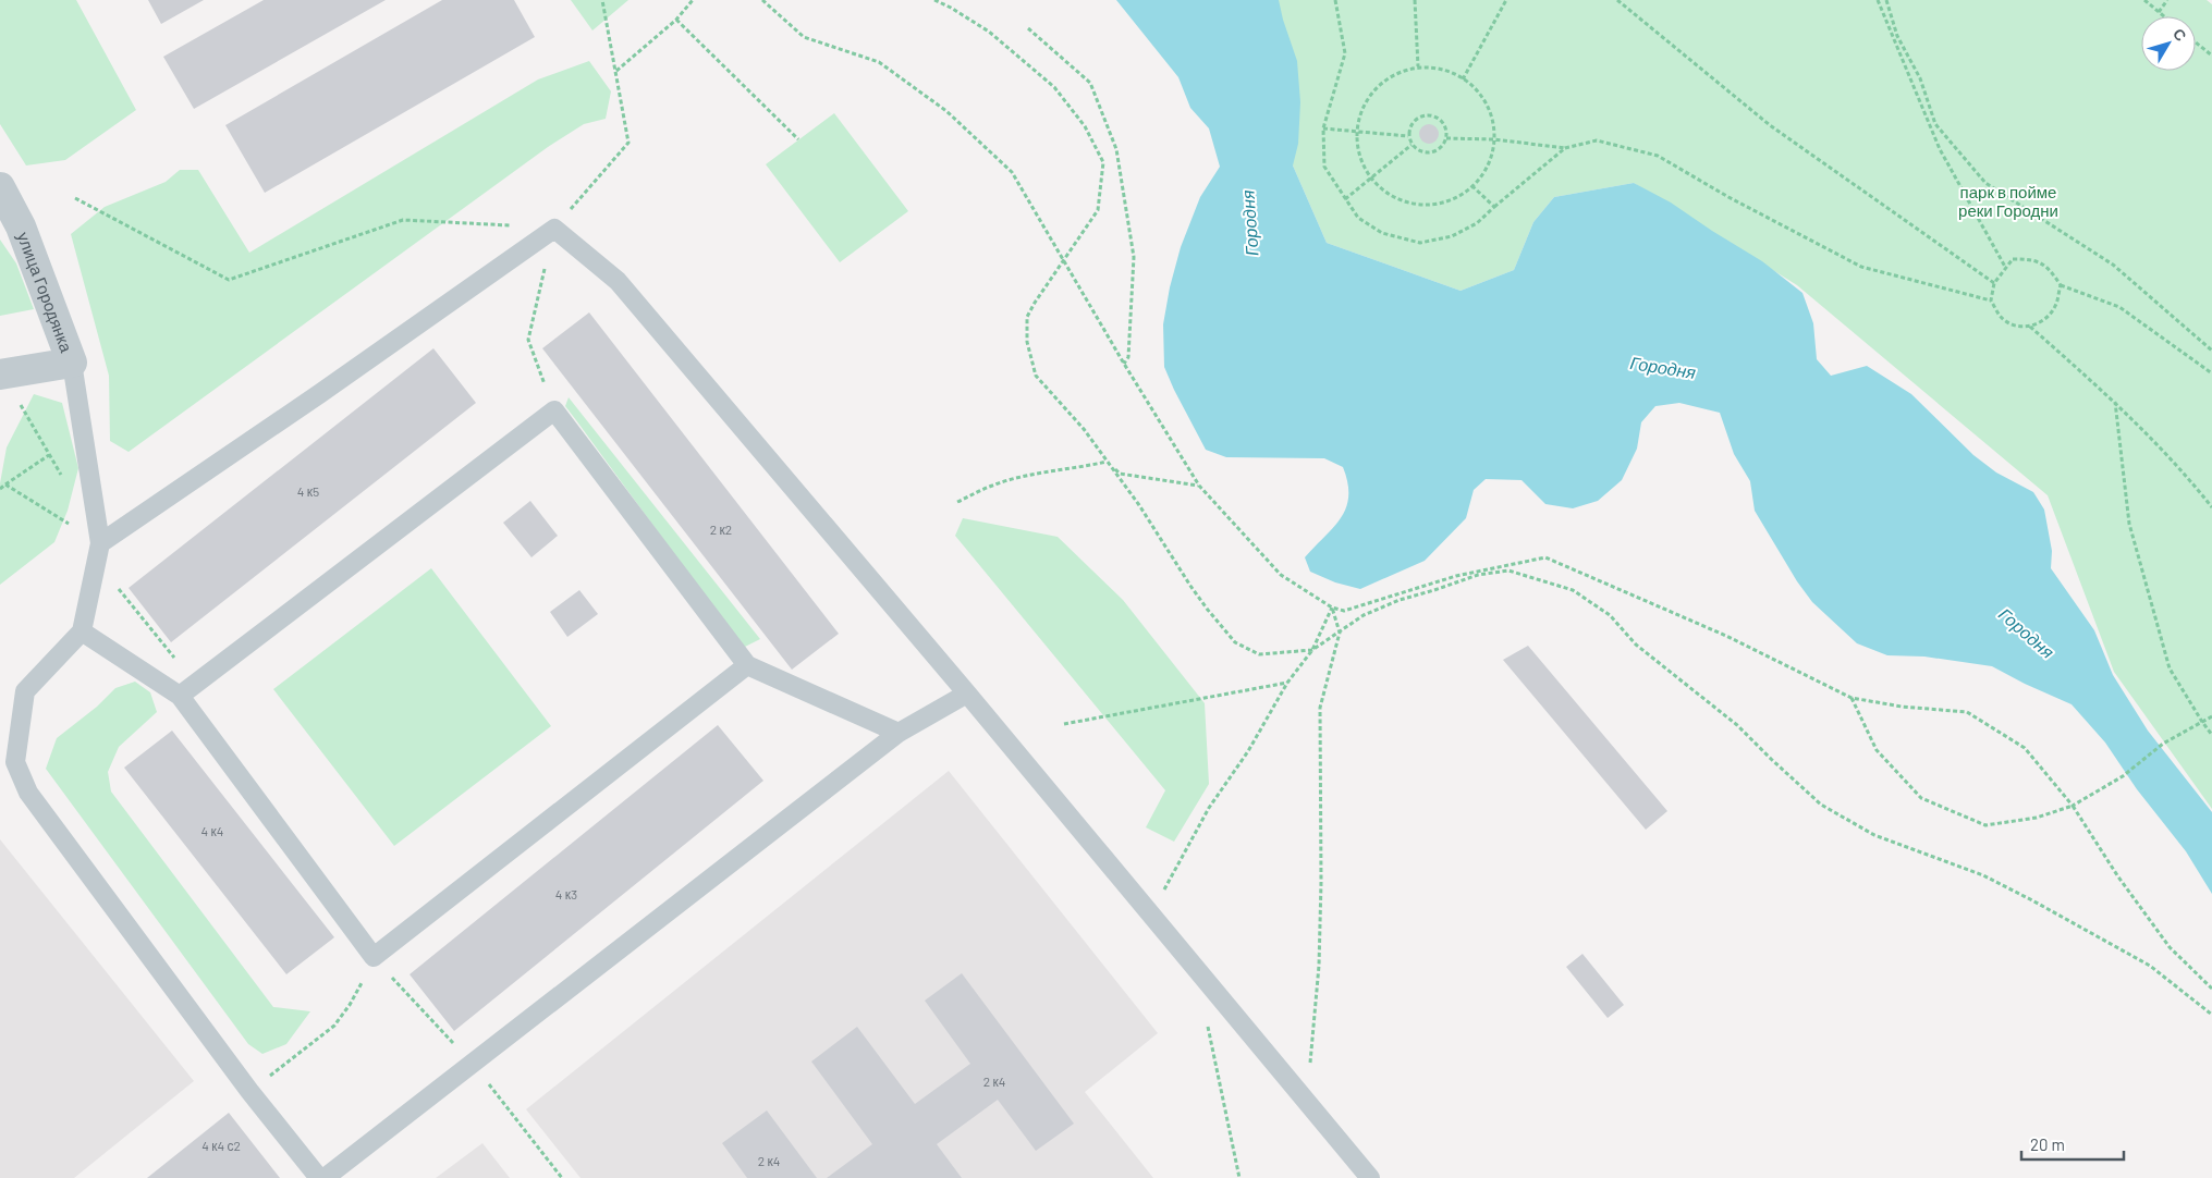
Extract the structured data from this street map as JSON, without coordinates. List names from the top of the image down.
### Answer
{
  "streets": {
    "street": ["улица Городянка"]
  },
  "water": ["Городня"],
  "parks": ["парк в пойме реки Городни"],
  "house_numbers": [
    "4 к5",
    "2 к2",
    "4 к4",
    "4 к3",
    "2 к4",
    "4 к4 с2",
    "2 к4"
  ],
  "scale_bar": "20 m",
  "north": "top right"
}
